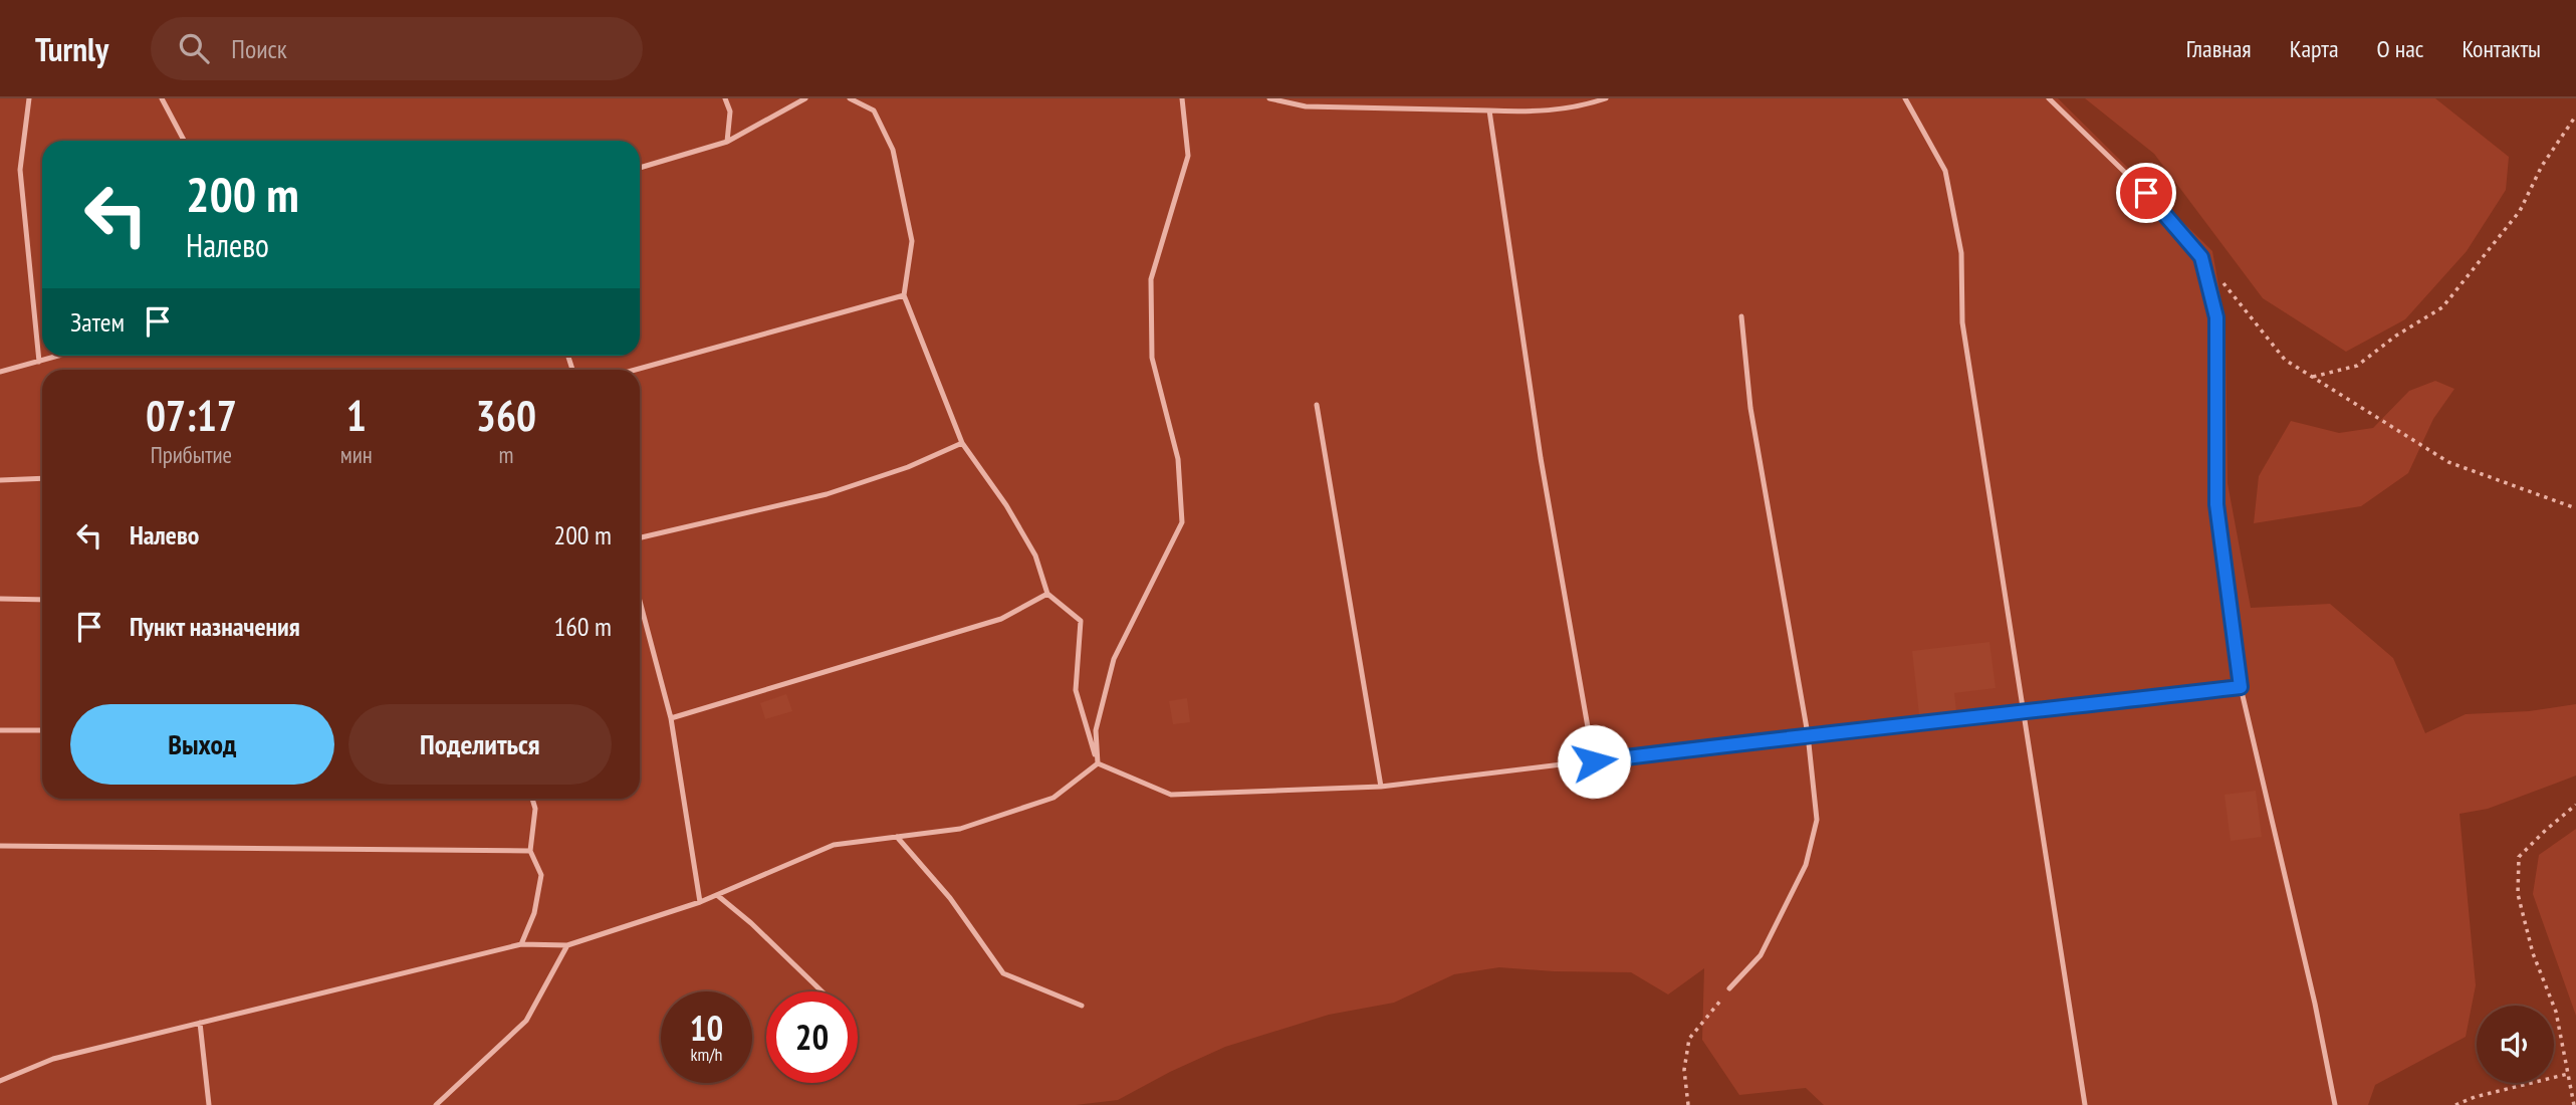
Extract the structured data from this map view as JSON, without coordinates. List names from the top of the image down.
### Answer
{
  "page": {
    "header": "Turnly",
    "search": "Поиск",
    "nav": [
      "Главная",
      "Карта",
      "О нас",
      "Контакты"
    ],
    "turn": ["200 m", "Налево"],
    "then": "Затем",
    "eta": [
      "07:17",
      "Прибытие",
      "1",
      "мин",
      "360",
      "m"
    ],
    "list": [
      {
        "name": "Налево",
        "value": "200 m"
      },
      {
        "name": "Пункт назначения",
        "value": "160 m"
      }
    ],
    "buttons": ["Выход", "Поделиться"],
    "speed": "10 km/h",
    "limit": "20"
  }
}
